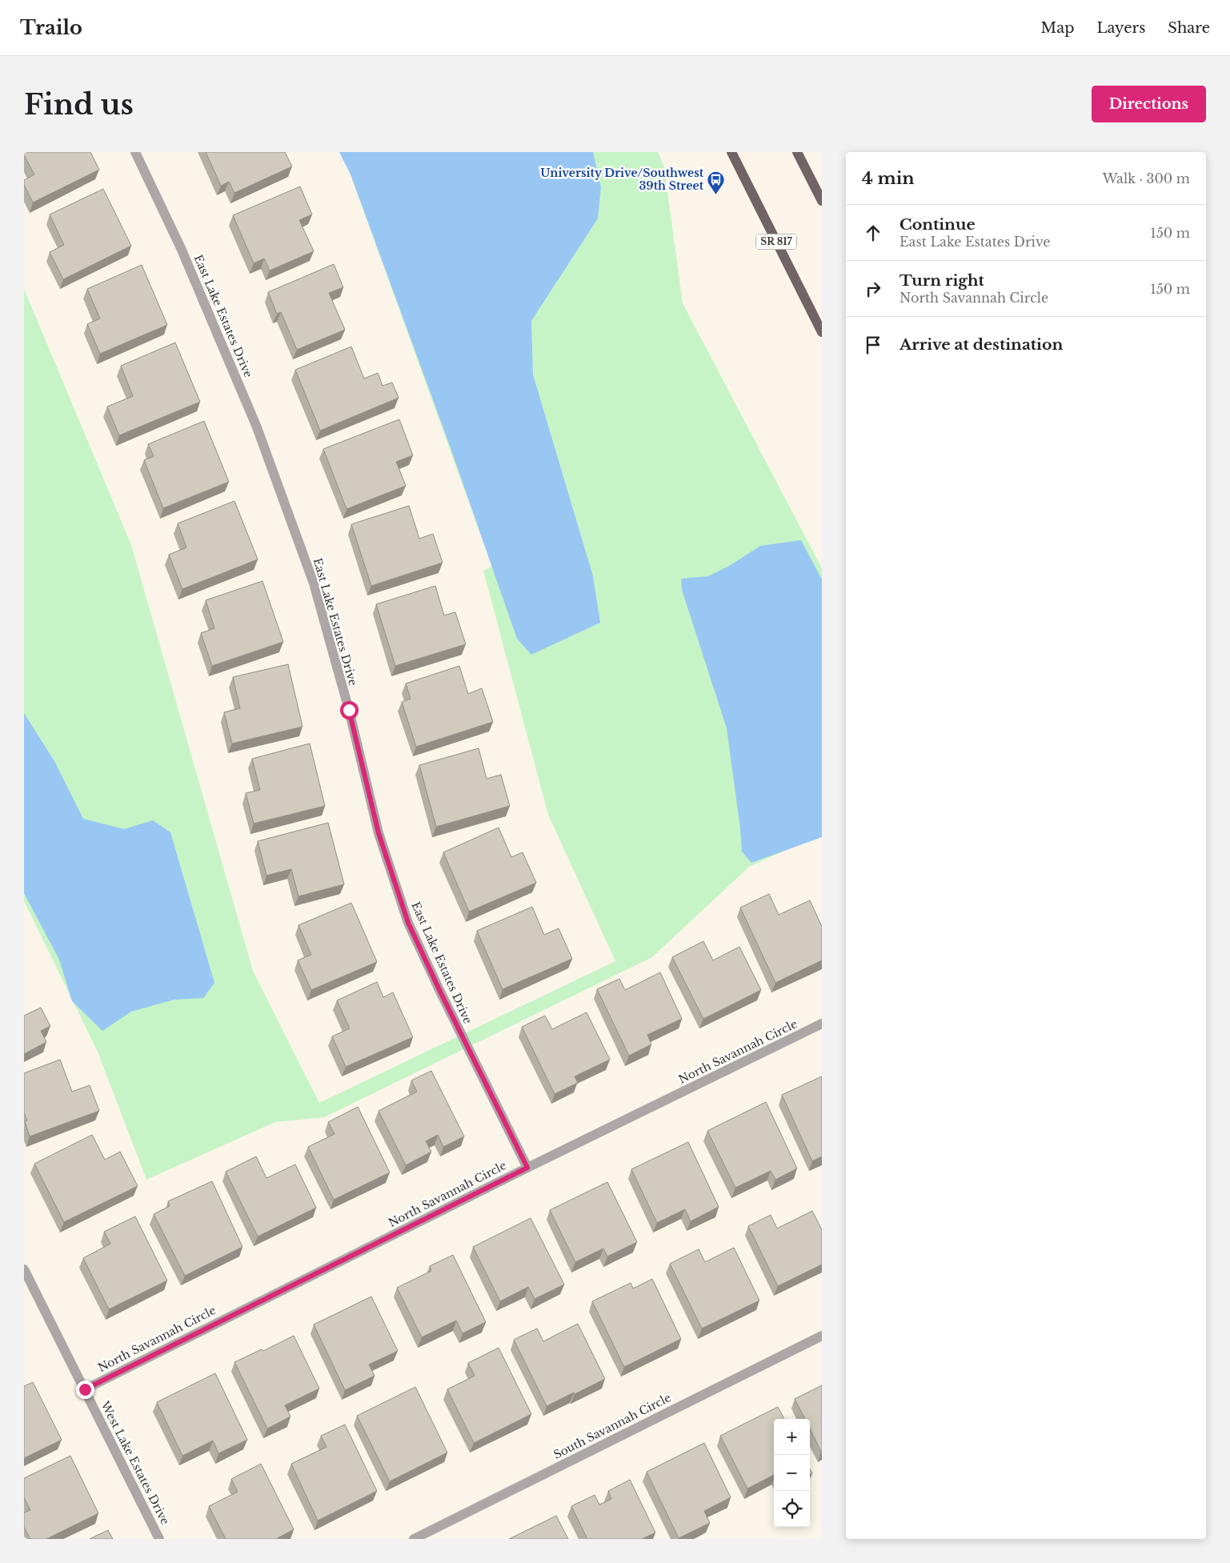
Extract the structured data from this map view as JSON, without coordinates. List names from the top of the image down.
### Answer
{
  "streets": {
    "main road": ["SR 817"],
    "street": [
      "East Lake Estates Drive",
      "North Savannah Circle",
      "South Savannah Circle",
      "West Lake Estates Drive"
    ]
  },
  "crossings": [
    ["East Lake Estates Drive", "North Savannah Circle"],
    ["North Savannah Circle", "West Lake Estates Drive"]
  ],
  "places": {
    "bus stop": ["University Drive/Southwest 39th Street"]
  },
  "page": {
    "header": "Trailo",
    "nav": ["Map", "Layers", "Share"],
    "buttons": "Directions",
    "title": "Find us",
    "heading": ["4 min", "Walk · 300 m"],
    "list": [
      ["Continue", "East Lake Estates Drive", "150 m"],
      ["Turn right", "North Savannah Circle", "150 m"],
      "Arrive at destination"
    ],
    "map_buttons": ["+", "−"]
  }
}
